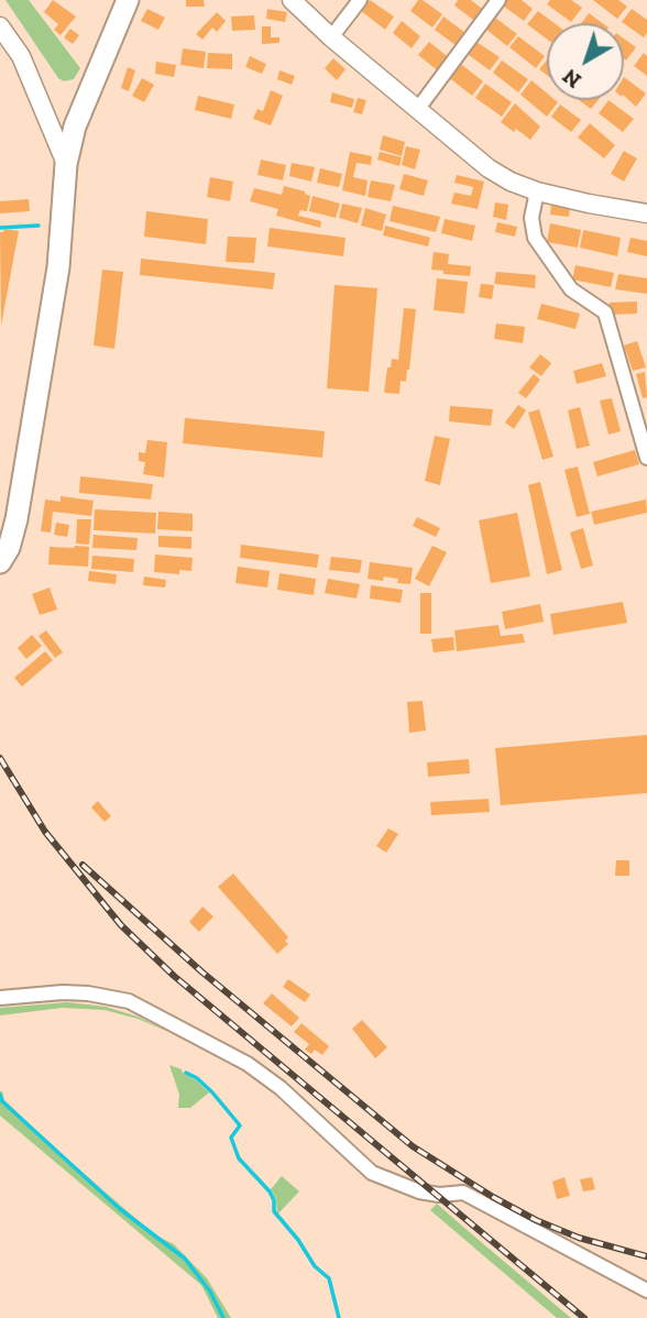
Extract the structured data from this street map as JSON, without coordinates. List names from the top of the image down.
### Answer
{
  "north": "bottom left"
}
